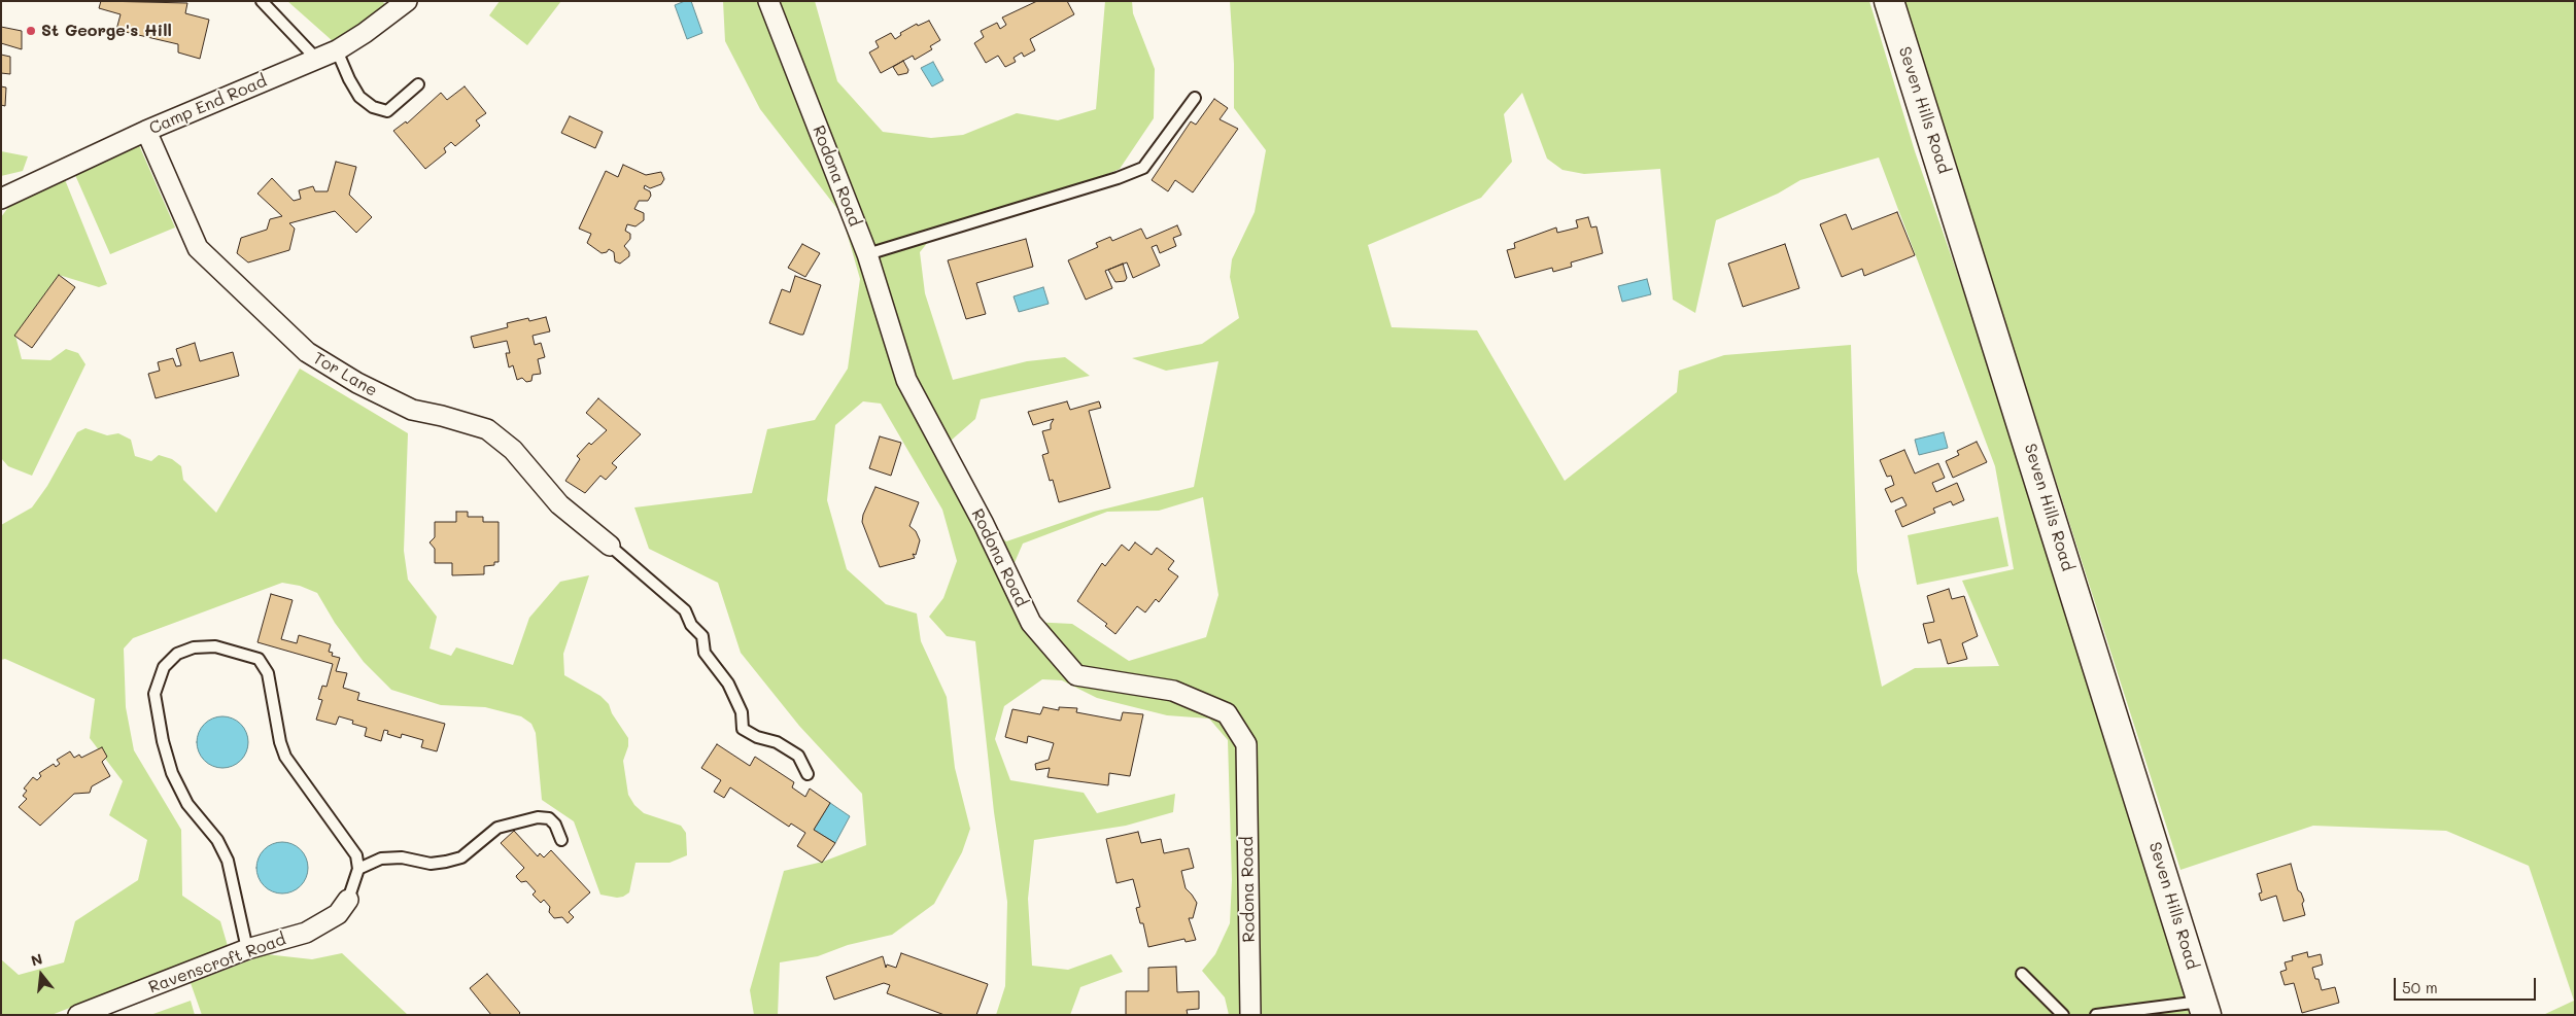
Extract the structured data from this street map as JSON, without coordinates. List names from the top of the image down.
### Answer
{
  "streets": {
    "main road": ["Seven Hills Road"],
    "street": [
      "Camp End Road",
      "Rodona Road",
      "Tor Lane",
      "Ravenscroft Road"
    ]
  },
  "crossings": [
    ["Camp End Road", "Tor Lane"]
  ],
  "places": ["St George's Hill"],
  "scale_bar": "50 m",
  "north": "top"
}
